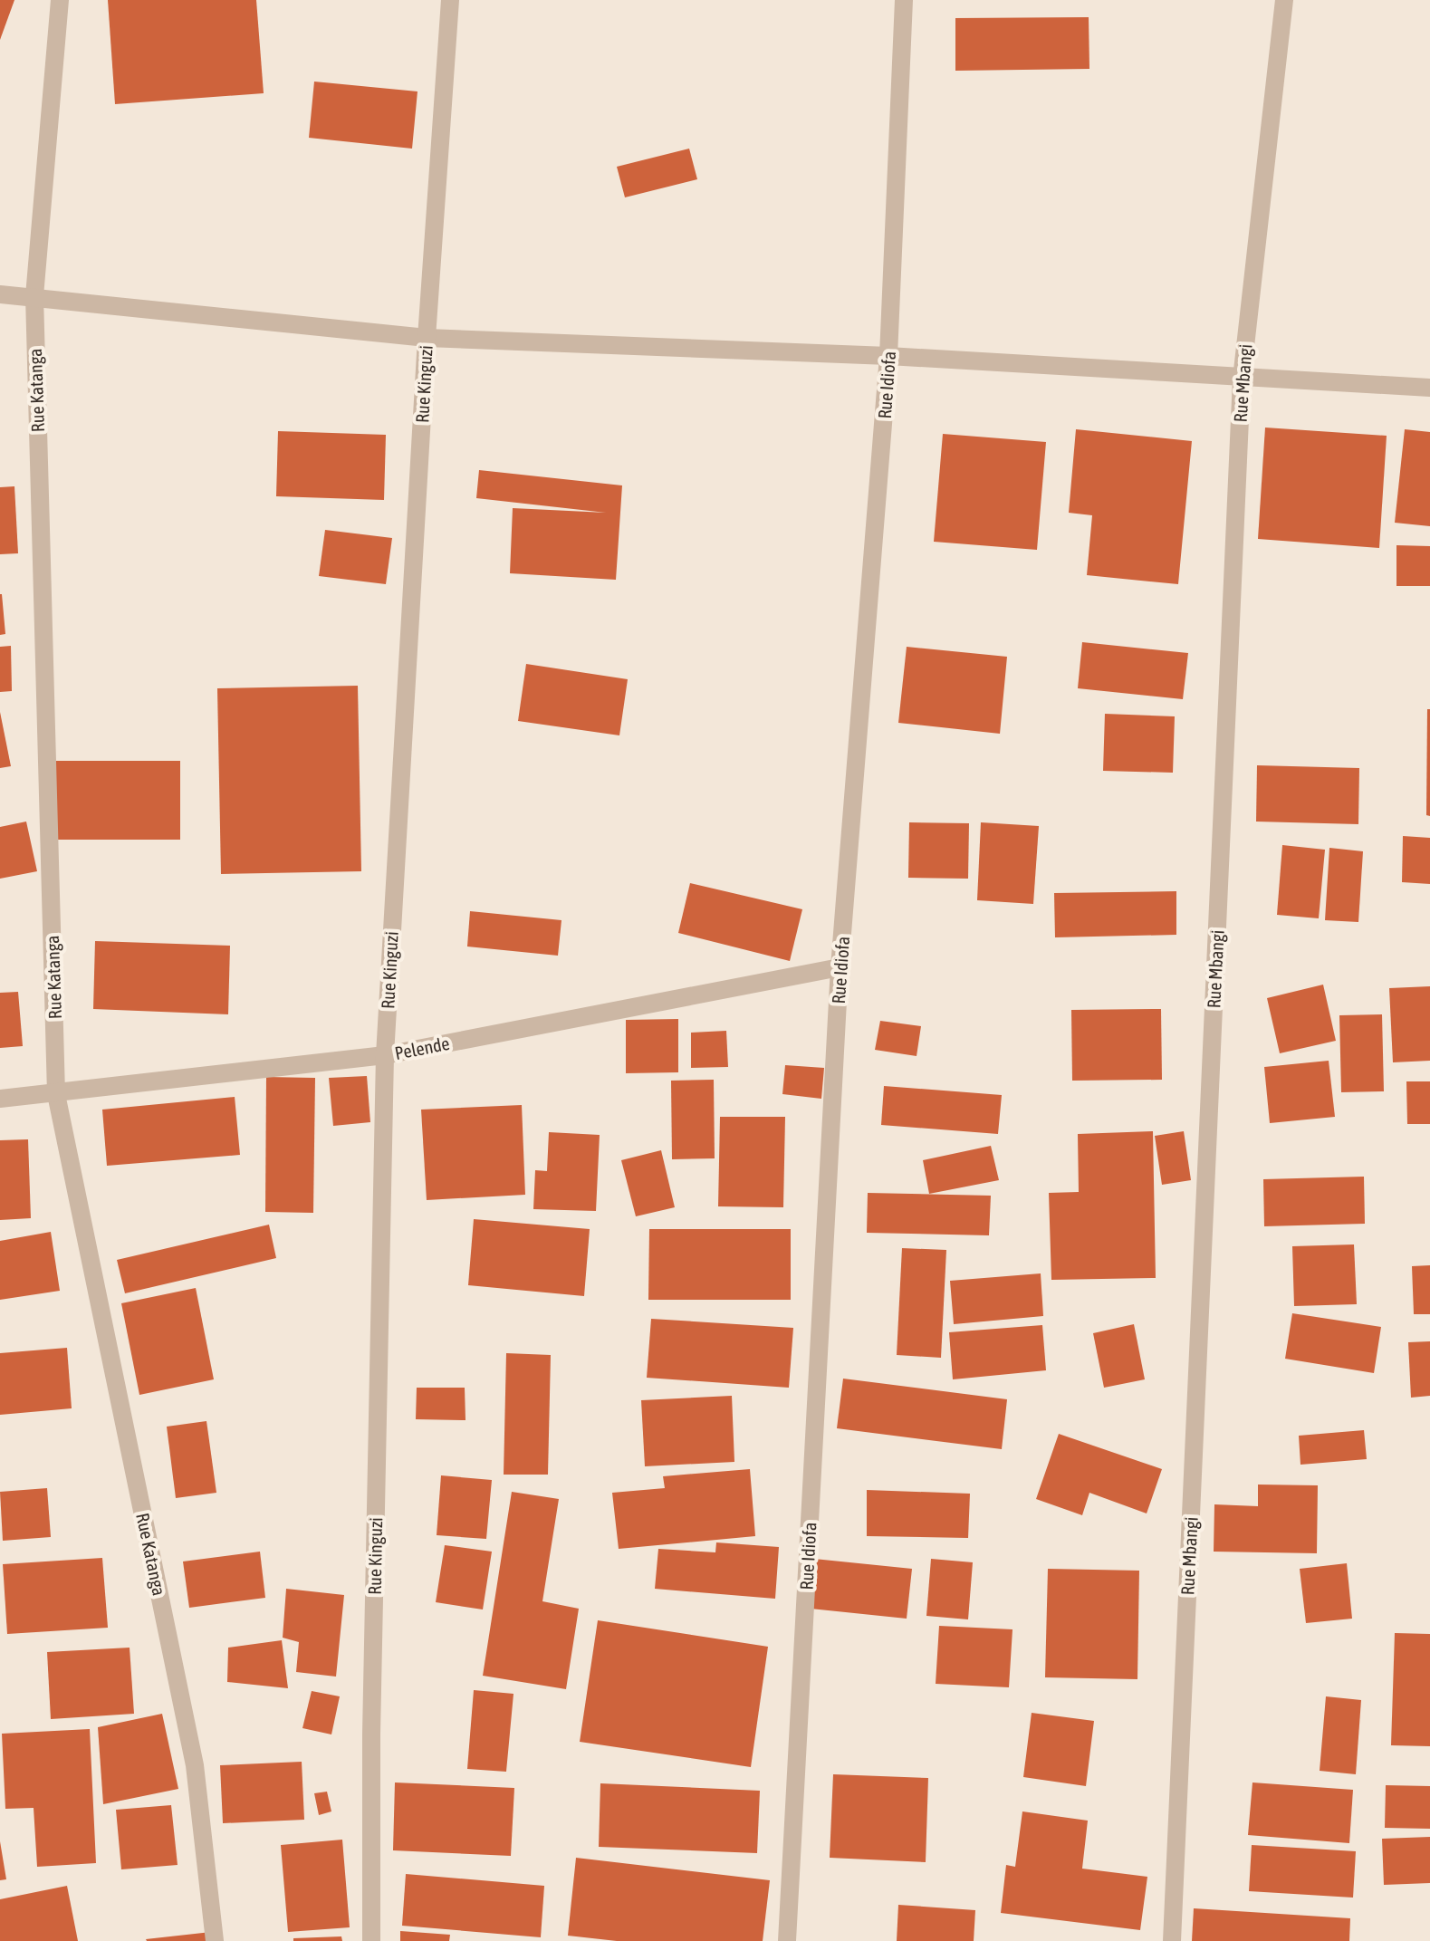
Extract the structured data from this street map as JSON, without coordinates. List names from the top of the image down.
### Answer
{
  "streets": {
    "street": [
      "Rue Mbangi",
      "Rue Kinguzi",
      "Rue Idiofa",
      "Rue Katanga",
      "Pelende"
    ]
  },
  "crossings": [
    ["Rue Kinguzi", "Pelende"],
    ["Rue Idiofa", "Pelende"],
    ["Rue Katanga", "Pelende"]
  ]
}
